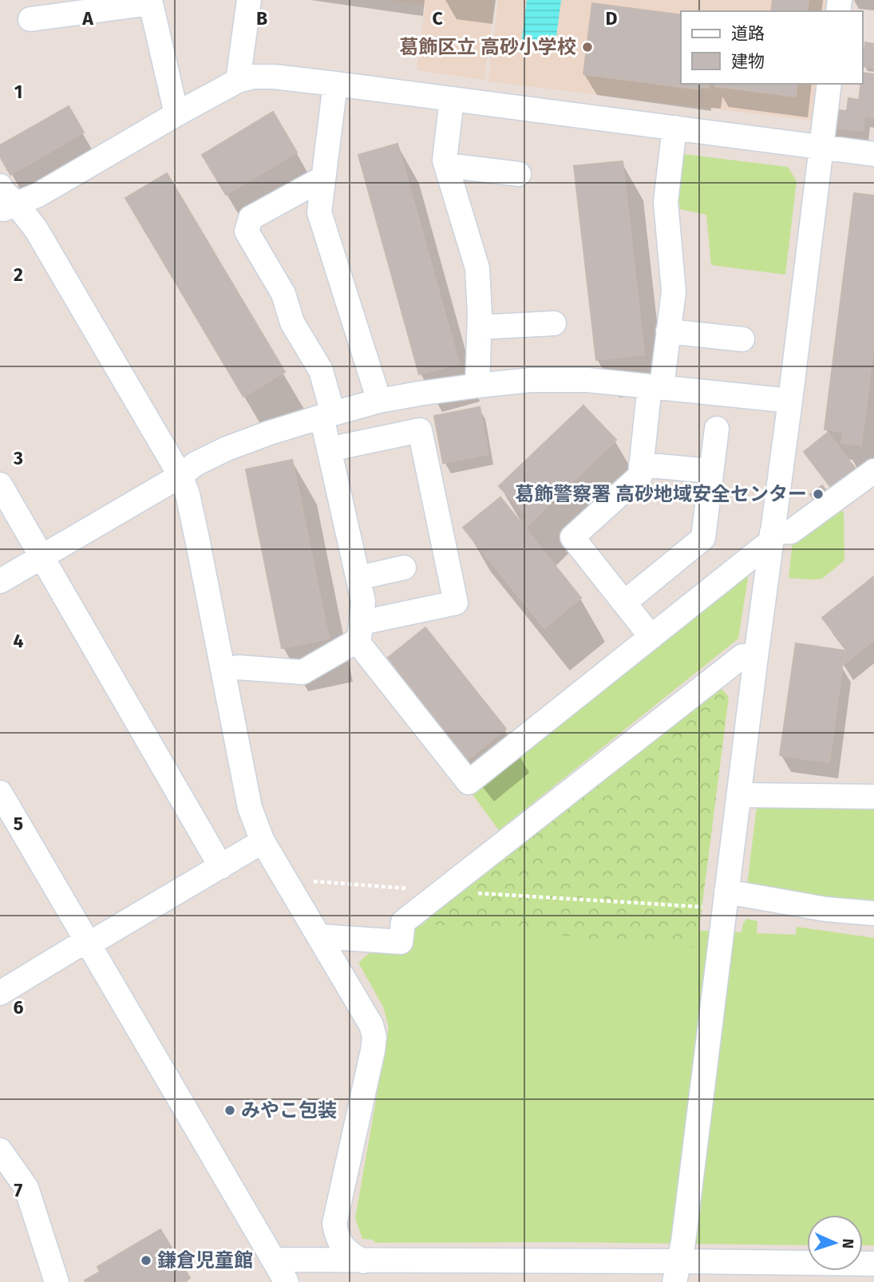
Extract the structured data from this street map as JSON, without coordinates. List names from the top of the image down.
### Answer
{
  "places": [
    "葛飾区立 高砂小学校",
    "葛飾警察署 高砂地域安全センター",
    "みやこ包装",
    "鎌倉児童館"
  ],
  "legend": ["道路", "建物"],
  "north": "right",
  "grid": {
    "columns": [
      "A",
      "B",
      "C",
      "D"
    ],
    "rows": [
      "1",
      "2",
      "3",
      "4",
      "5",
      "6",
      "7"
    ]
  }
}
